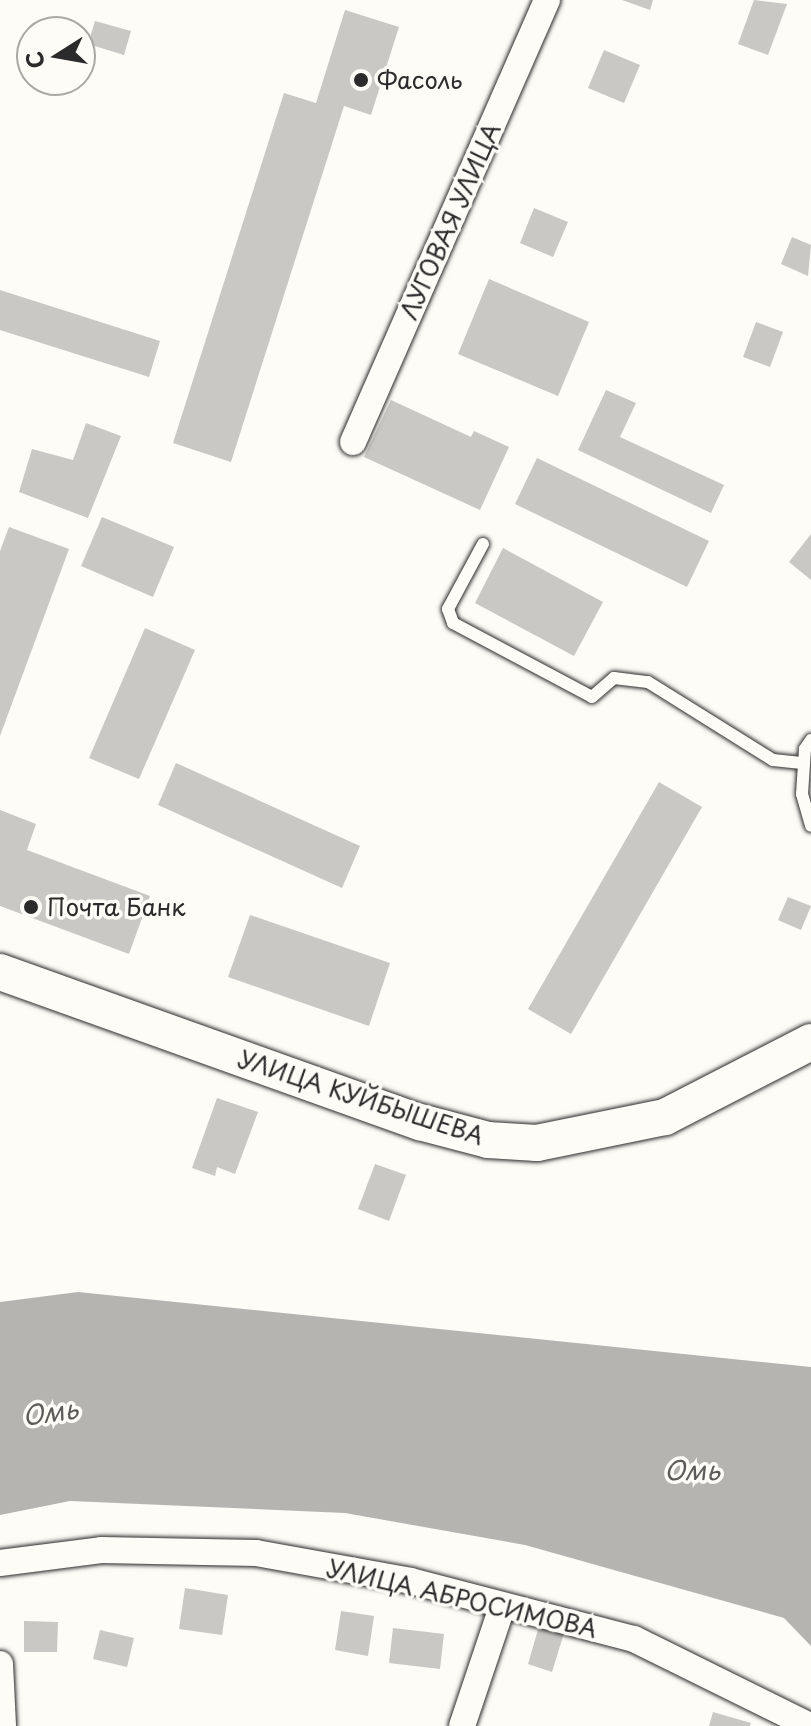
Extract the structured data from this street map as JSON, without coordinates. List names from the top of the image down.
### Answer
{
  "streets": {
    "street": ["ЛУГОВАЯ УЛИЦА", "УЛИЦА КУЙБЫШЕВА", "УЛИЦА АБРОСИМОВА"]
  },
  "water": ["Омь"],
  "places": ["Фасоль", "Почта Банк"],
  "north": "left"
}
